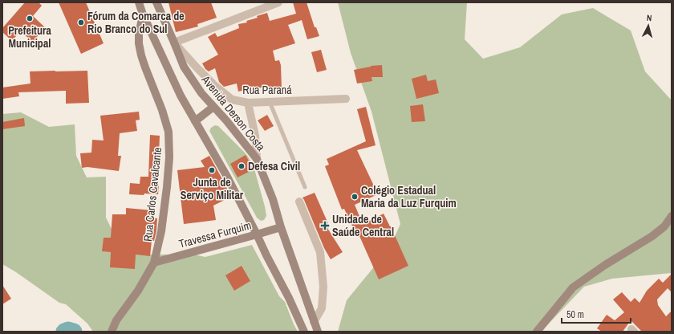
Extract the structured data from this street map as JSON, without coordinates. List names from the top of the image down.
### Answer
{
  "streets": {
    "main road": ["Avenida Derson Costa", "Rua Carlos Cavalcante", "Travessa Furquim"],
    "street": ["Rua Paraná"]
  },
  "crossings": [
    ["Rua Paraná", "Avenida Derson Costa"],
    ["Avenida Derson Costa", "Travessa Furquim"],
    ["Rua Carlos Cavalcante", "Travessa Furquim"]
  ],
  "places": {
    "other": [
      "Prefeitura Municipal",
      "Fórum da Comarca de Rio Branco do Sul",
      "Defesa Civil",
      "Junta de Serviço Militar",
      "Colégio Estadual Maria da Luz Furquim"
    ],
    "health": ["Unidade de Saúde Central"]
  },
  "scale_bar": "50 m",
  "north": "top"
}
